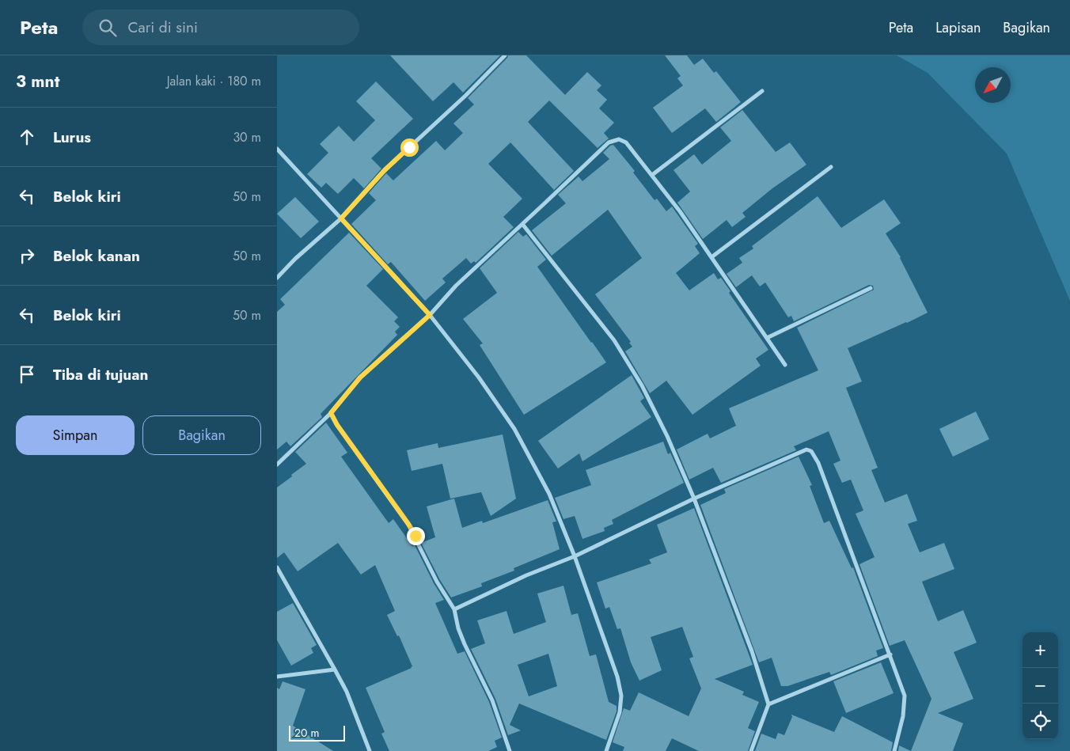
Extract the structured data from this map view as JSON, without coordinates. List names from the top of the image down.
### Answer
{
  "scale_bar": "20 m",
  "north": "bottom left",
  "page": {
    "header": "Peta",
    "search": "Cari di sini",
    "nav": ["Peta", "Lapisan", "Bagikan"],
    "heading": ["3 mnt", "Jalan kaki · 180 m"],
    "list": [
      ["Lurus", "30 m"],
      ["Belok kiri", "50 m"],
      ["Belok kanan", "50 m"],
      ["Belok kiri", "50 m"],
      "Tiba di tujuan"
    ],
    "buttons": ["Simpan", "Bagikan"],
    "map_buttons": ["+", "−"],
    "scale": "20 m"
  }
}
